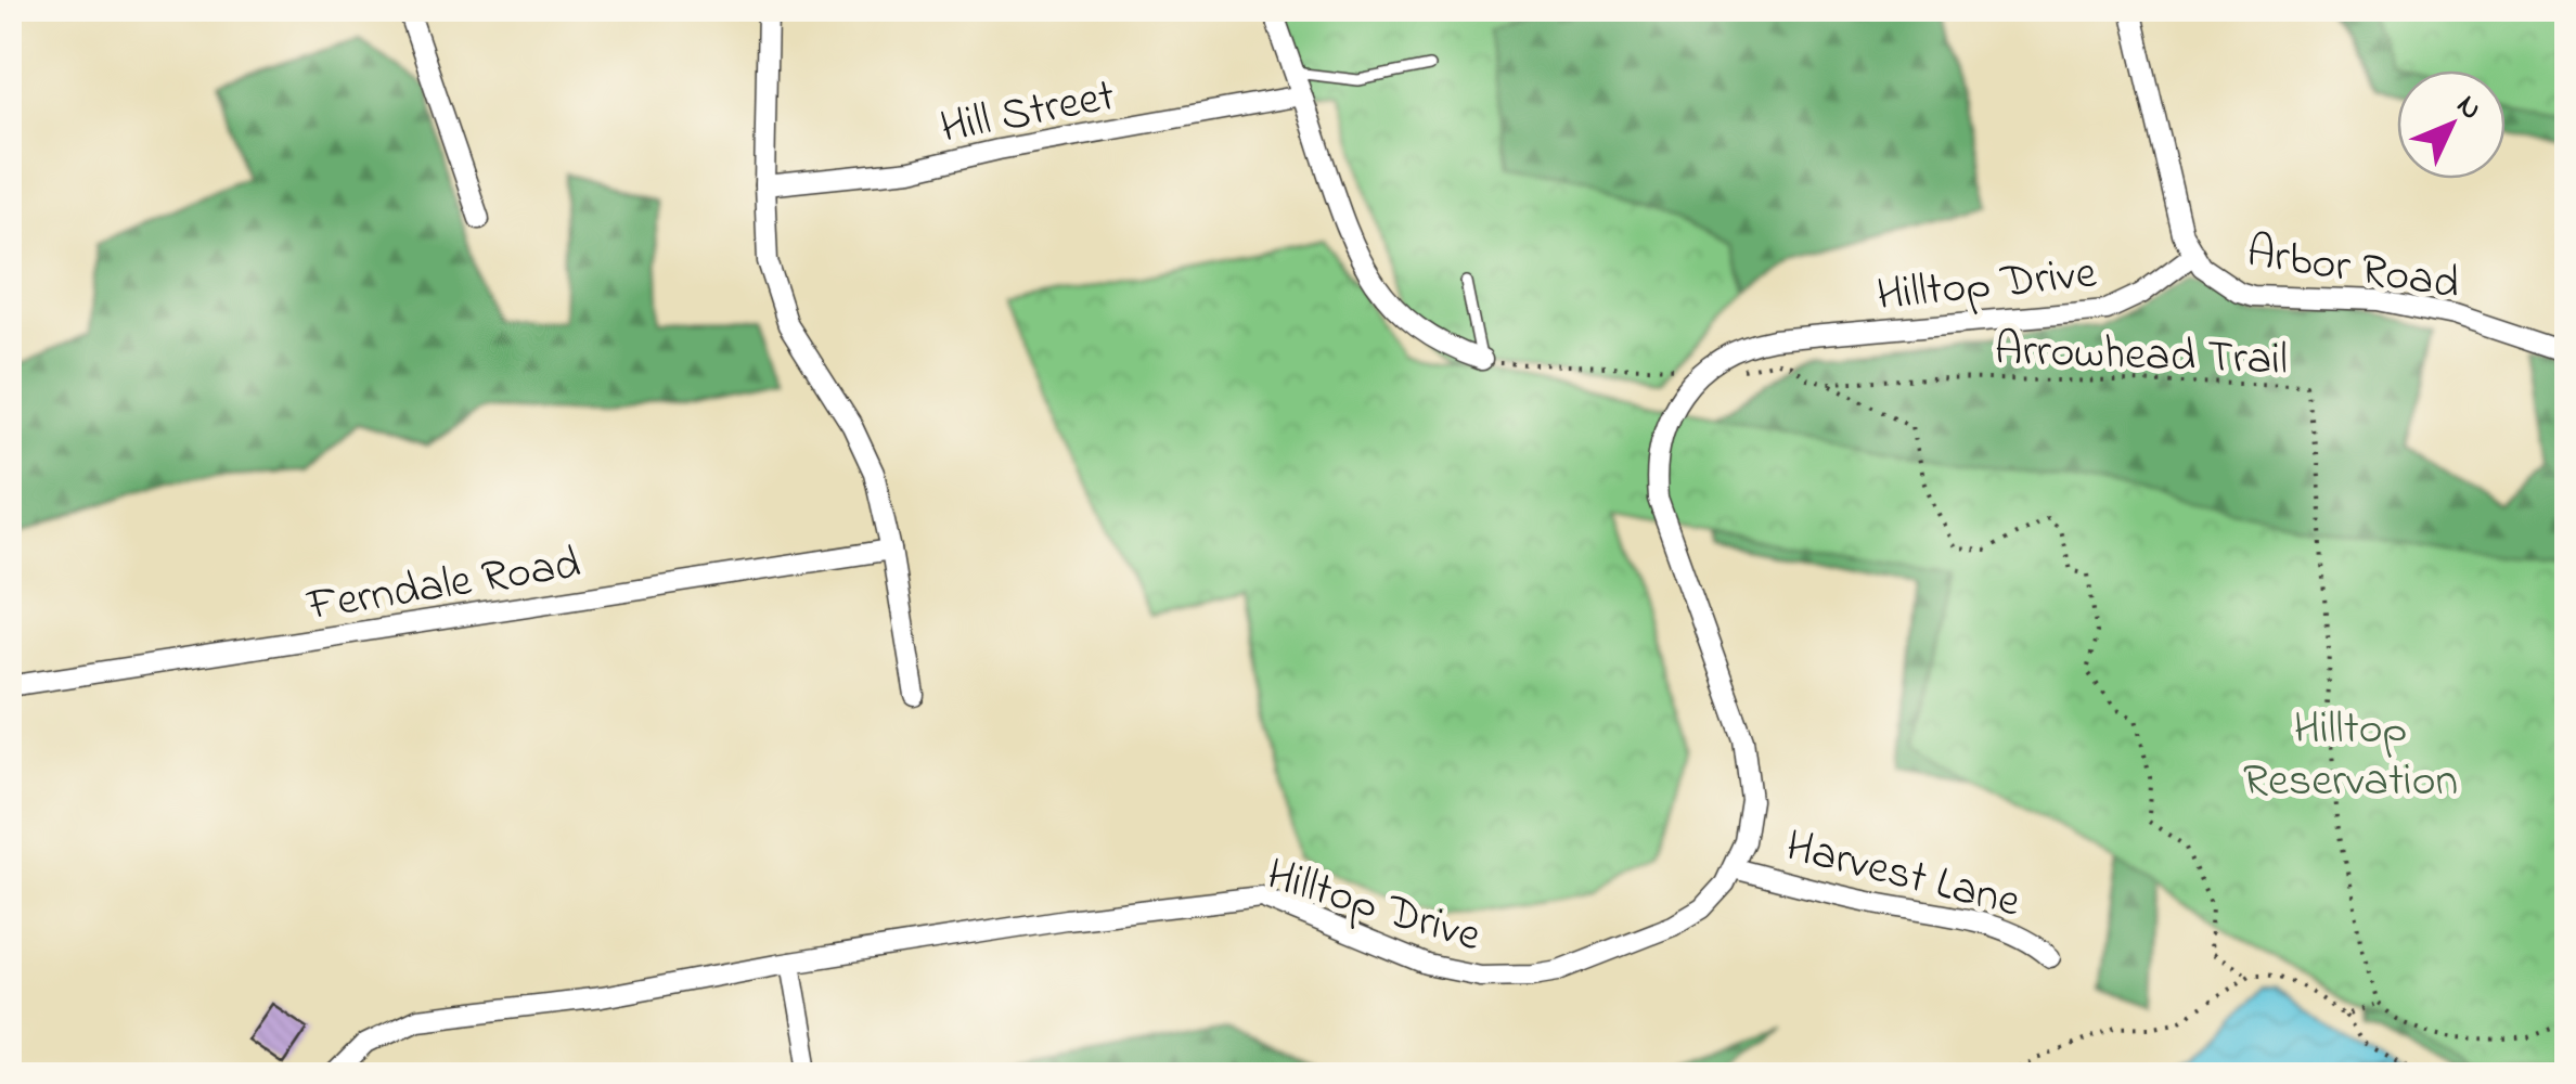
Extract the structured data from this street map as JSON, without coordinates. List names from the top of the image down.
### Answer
{
  "streets": {
    "street": [
      "Hill Street",
      "Arbor Road",
      "Hilltop Drive",
      "Ferndale Road",
      "Harvest Lane"
    ],
    "path": ["Arrowhead Trail"]
  },
  "crossings": [
    ["Arbor Road", "Hilltop Drive"],
    ["Hilltop Drive", "Harvest Lane"]
  ],
  "parks": ["Hilltop Reservation"],
  "north": "top right"
}
